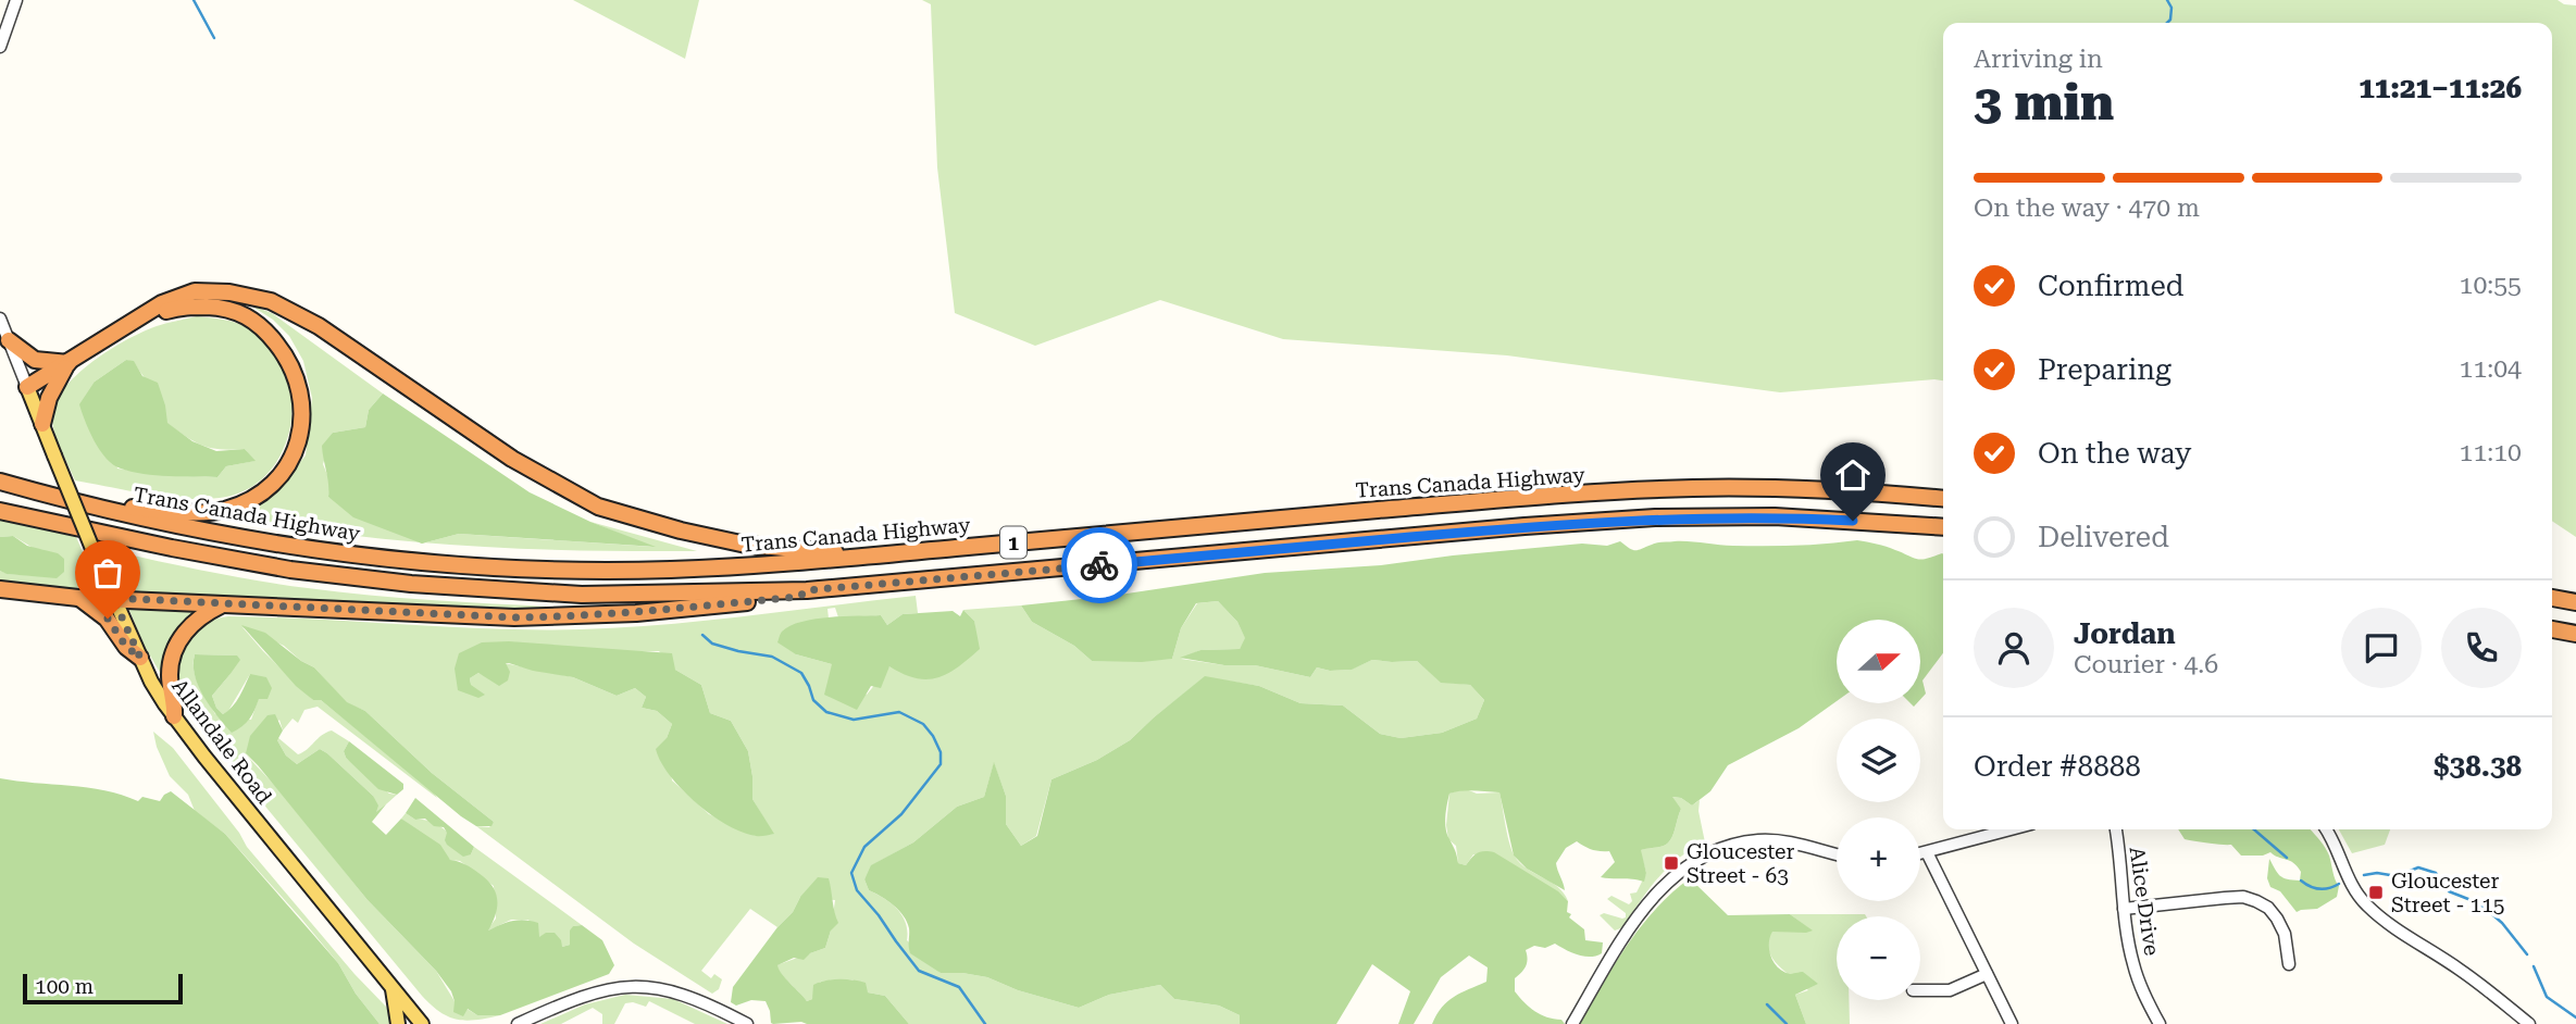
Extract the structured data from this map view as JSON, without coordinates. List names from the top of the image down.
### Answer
{
  "streets": {
    "highway": ["Trans Canada Highway", "1"],
    "main road": ["Allandale Road"],
    "street": ["Alice Drive"]
  },
  "places": {
    "transit": ["Gloucester Street - 63", "Gloucester Street - 115"]
  },
  "scale_bar": "100 m",
  "north": "right",
  "page": {
    "heading": ["3 min", "Arriving in", "11:21–11:26"],
    "panel": [
      "Jordan",
      "Courier · 4.6",
      "Order #8888",
      "$38.38"
    ],
    "bar": "On the way · 470 m",
    "list": [
      ["Confirmed", "10:55"],
      ["Preparing", "11:04"],
      ["On the way", "11:10"],
      "Delivered"
    ],
    "map_buttons": ["+", "−"],
    "scale": "100 m"
  }
}
